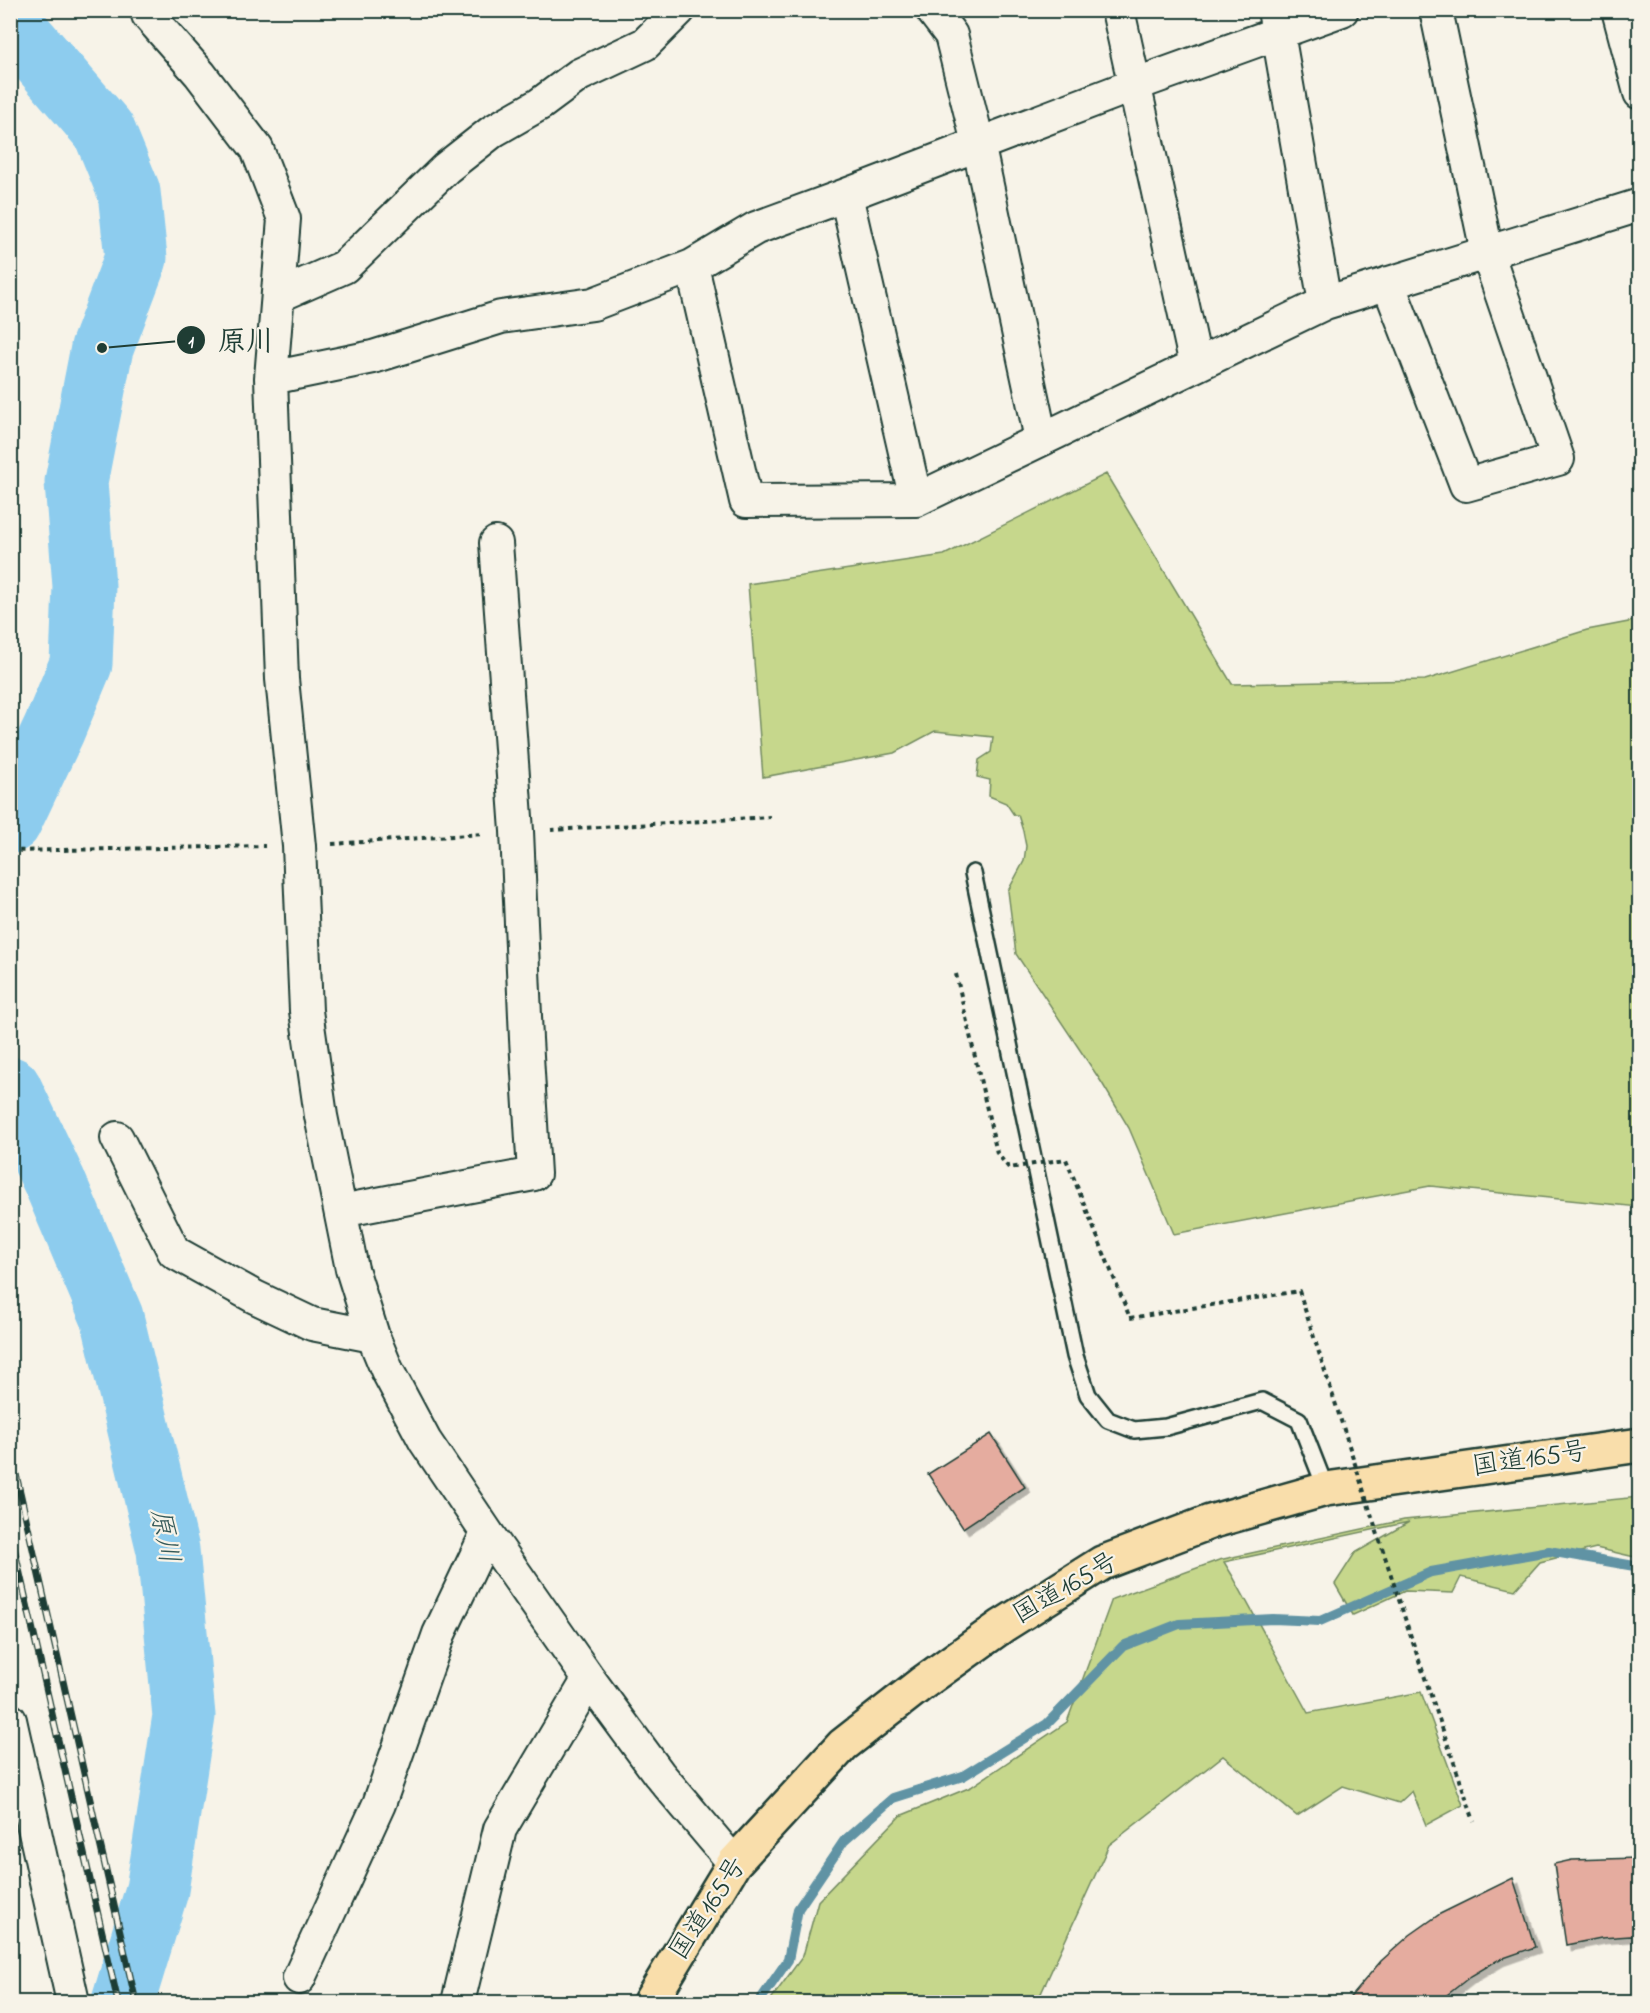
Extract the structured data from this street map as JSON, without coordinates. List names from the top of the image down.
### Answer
{
  "streets": {
    "highway": ["国道165号"]
  },
  "water": ["原川"],
  "places": ["原川"]
}
